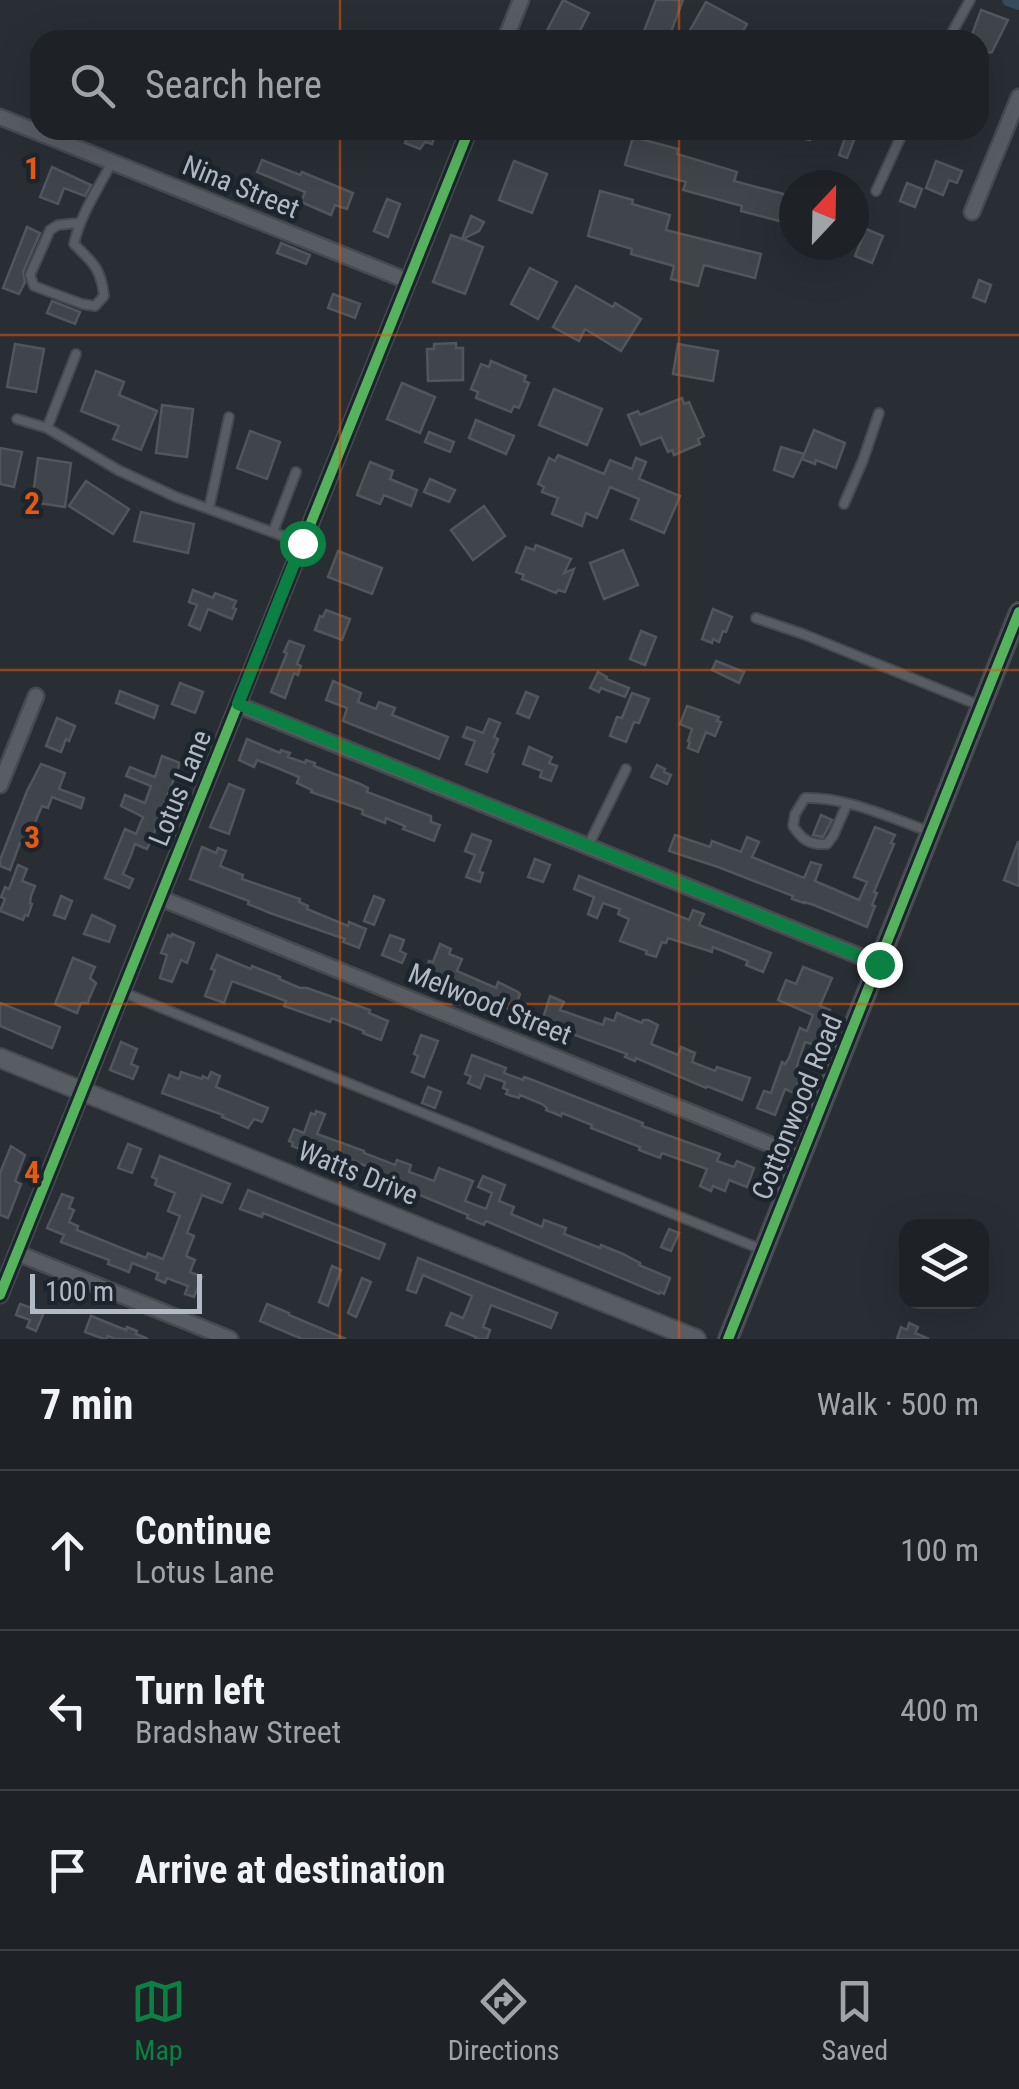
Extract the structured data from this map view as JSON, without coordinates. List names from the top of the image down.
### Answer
{
  "streets": {
    "street": [
      "Nina Street",
      "Lotus Lane",
      "Melwood Street",
      "Cottonwood Road",
      "Watts Drive"
    ]
  },
  "crossings": [
    ["Nina Street", "Lotus Lane"],
    ["Lotus Lane", "Melwood Street"],
    ["Lotus Lane", "Watts Drive"],
    ["Melwood Street", "Cottonwood Road"]
  ],
  "scale_bar": "100 m",
  "north": "top",
  "page": {
    "search": "Search here",
    "scale": "100 m",
    "heading": ["7 min", "Walk · 500 m"],
    "list": [
      ["Continue", "Lotus Lane", "100 m"],
      ["Turn left", "Bradshaw Street", "400 m"],
      "Arrive at destination"
    ],
    "nav": ["Map", "Directions", "Saved"]
  },
  "grid": {
    "rows": [
      "1",
      "2",
      "3",
      "4"
    ]
  }
}
